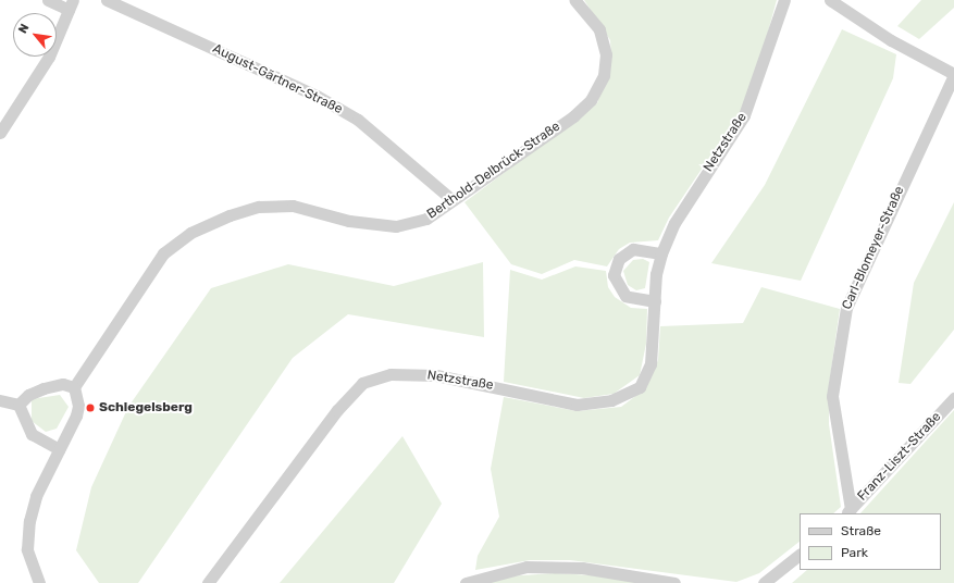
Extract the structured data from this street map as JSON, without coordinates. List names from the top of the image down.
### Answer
{
  "streets": {
    "street": [
      "August-Gärtner-Straße",
      "Netzstraße",
      "Berthold-Delbrück-Straße",
      "Carl-Blomeyer-Straße",
      "Franz-Liszt-Straße"
    ]
  },
  "crossings": [
    ["August-Gärtner-Straße", "Berthold-Delbrück-Straße"],
    ["Carl-Blomeyer-Straße", "Franz-Liszt-Straße"]
  ],
  "places": ["Schlegelsberg"],
  "legend": ["Straße", "Park"],
  "north": "top left"
}
